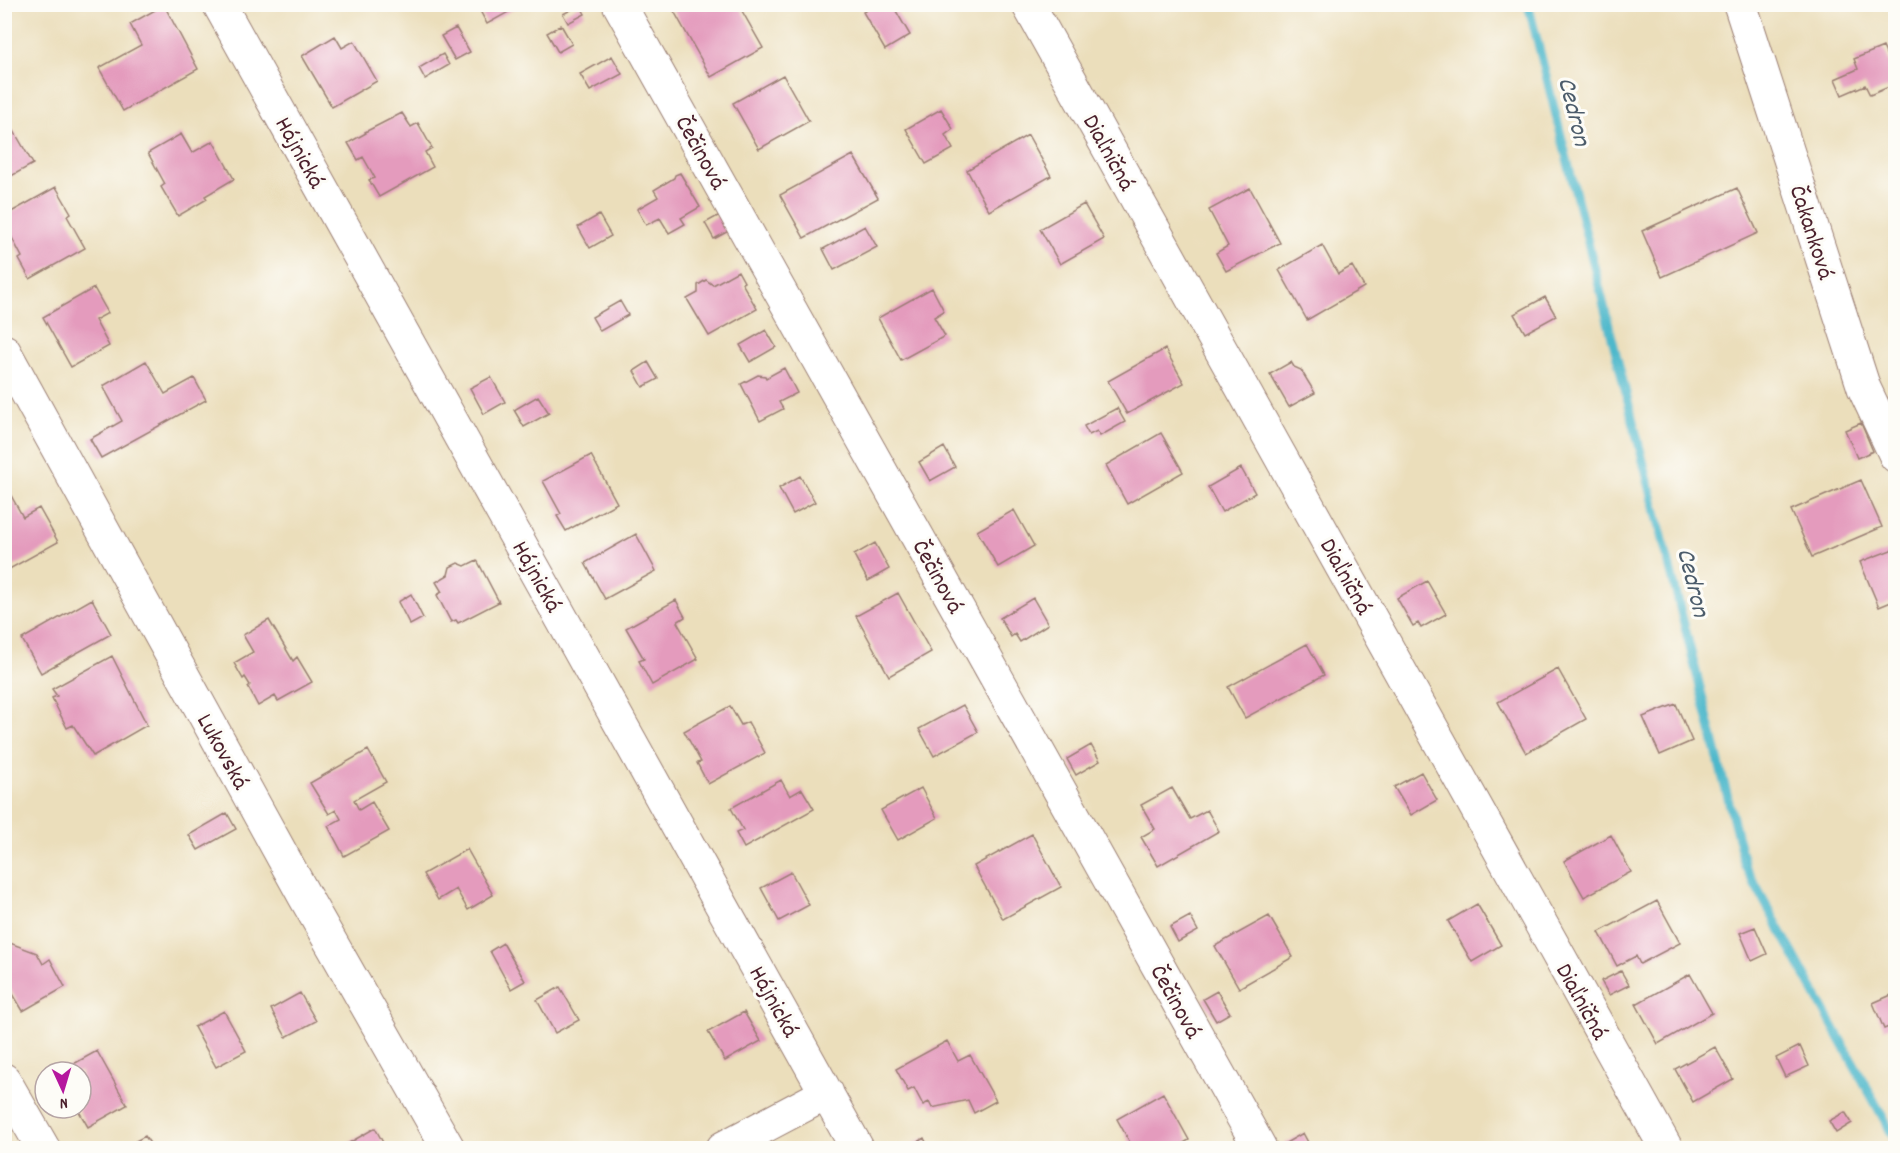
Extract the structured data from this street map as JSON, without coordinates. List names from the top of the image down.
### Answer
{
  "streets": {
    "street": [
      "Hájnická",
      "Čečinová",
      "Diaľničná",
      "Čakanková",
      "Lukovská"
    ]
  },
  "water": ["Cedron"],
  "north": "bottom"
}
